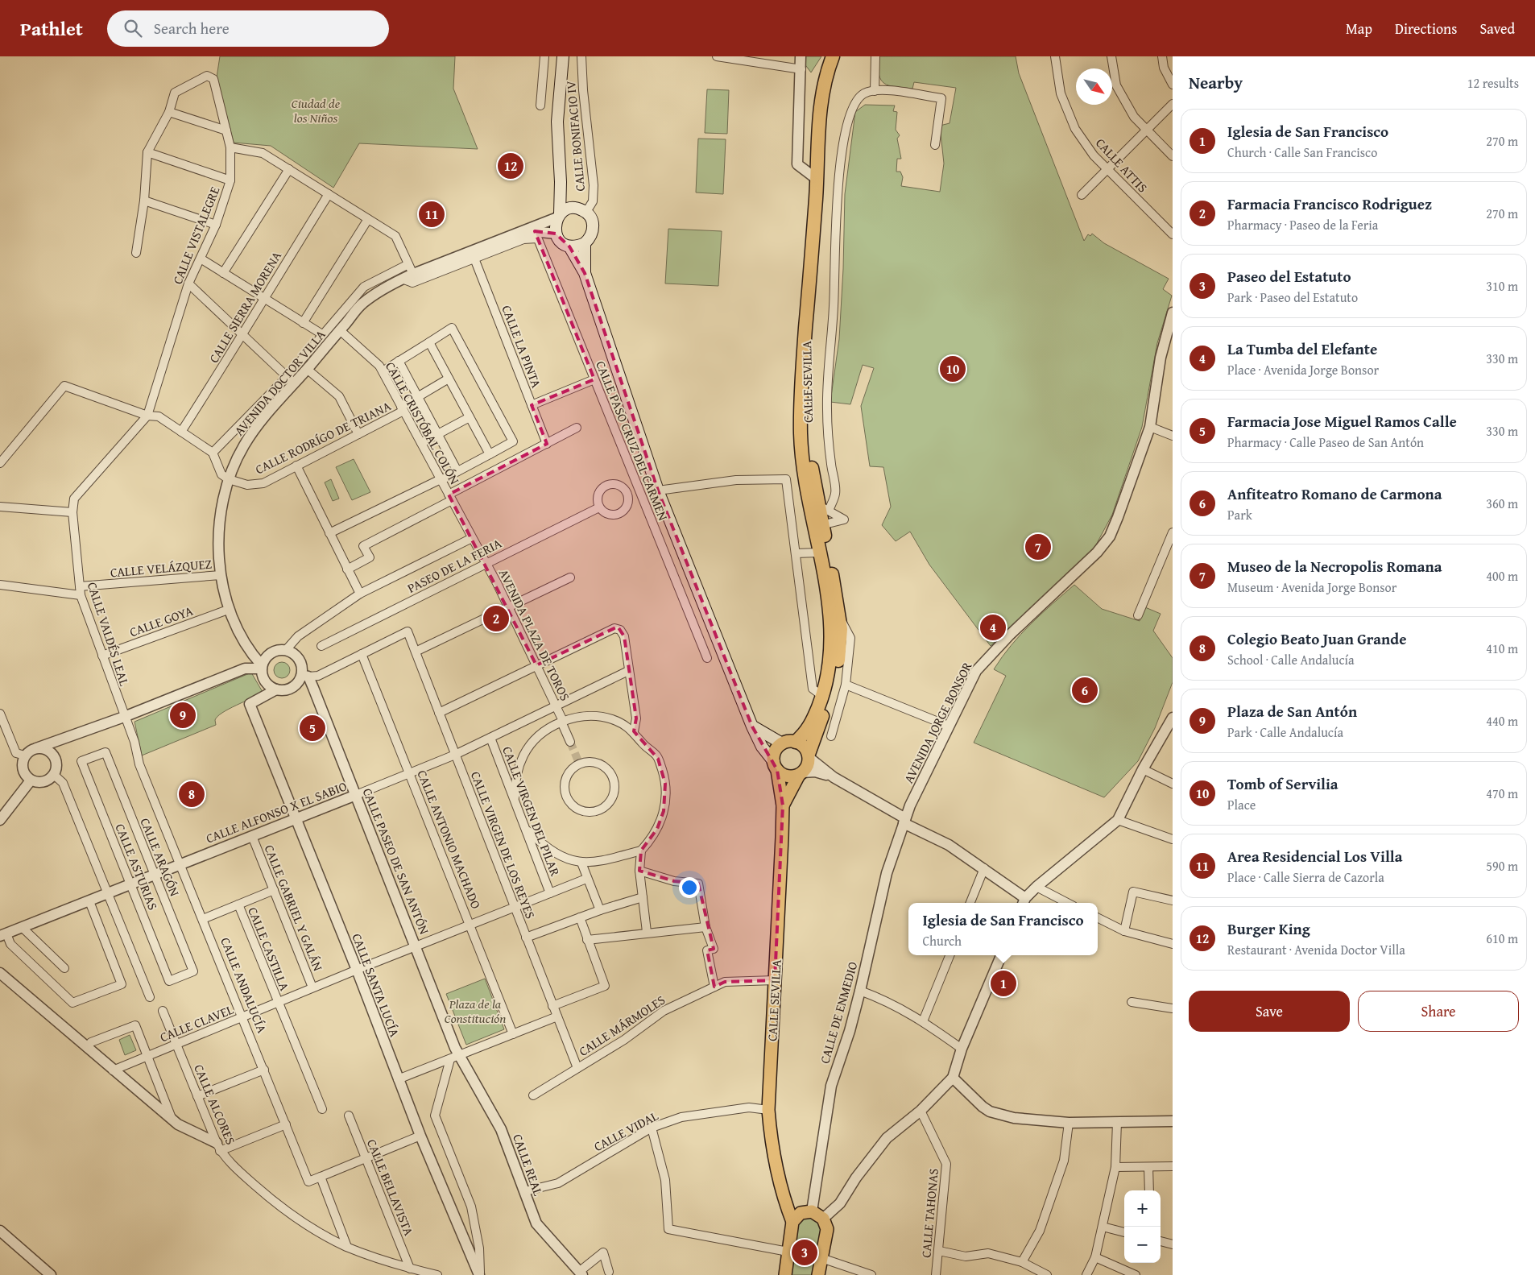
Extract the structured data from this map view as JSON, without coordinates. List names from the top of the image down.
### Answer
{
  "streets": {
    "highway": ["CALLE SEVILLA"],
    "street": [
      "CALLE BONIFACIO IV",
      "CALLE ATTIS",
      "CALLE VISTALEGRE",
      "CALLE SIERRA MORENA",
      "CALLE LA PINTA",
      "AVENIDA DOCTOR VILLA",
      "CALLE CRISTÓBAL COLÓN",
      "CALLE RODRÍGO DE TRIANA",
      "CALLE PASO CRUZ DEL CARMEN",
      "PASEO DE LA FERIA",
      "CALLE VELÁZQUEZ",
      "CALLE GOYA",
      "CALLE VALDÉS LEAL",
      "AVENIDA PLAZA DE TOROS",
      "AVENIDA JORGE BONSOR",
      "CALLE VIRGEN DEL PILAR",
      "CALLE ALFONSO X EL SABIO",
      "CALLE ANTONIO MACHADO",
      "CALLE VIRGEN DE LOS REYES",
      "CALLE ARAGÓN",
      "CALLE PASEO DE SAN ANTÓN",
      "CALLE ASTURIAS",
      "CALLE GABRIEL Y GALÁN",
      "CALLE CASTILLA",
      "CALLE ANDALUCÍA",
      "CALLE SANTA LUCÍA",
      "CALLE DE ENMEDIO",
      "CALLE CLAVEL",
      "CALLE MÁRMOLES",
      "CALLE ALCORES",
      "CALLE VIDAL",
      "CALLE REAL",
      "CALLE BELLAVISTA",
      "CALLE TAHONAS"
    ]
  },
  "crossings": [
    ["CALLE BONIFACIO IV", "AVENIDA DOCTOR VILLA"],
    ["CALLE VISTALEGRE", "CALLE VALDÉS LEAL"],
    ["CALLE SEVILLA", "CALLE DE ENMEDIO"],
    ["CALLE SEVILLA", "CALLE MÁRMOLES"],
    ["CALLE SEVILLA", "CALLE VIDAL"],
    ["AVENIDA DOCTOR VILLA", "CALLE CRISTÓBAL COLÓN"],
    ["AVENIDA DOCTOR VILLA", "CALLE RODRÍGO DE TRIANA"],
    ["AVENIDA DOCTOR VILLA", "PASEO DE LA FERIA"],
    ["AVENIDA DOCTOR VILLA", "CALLE VELÁZQUEZ"],
    ["AVENIDA DOCTOR VILLA", "CALLE GOYA"],
    ["AVENIDA DOCTOR VILLA", "CALLE PASEO DE SAN ANTÓN"],
    ["AVENIDA DOCTOR VILLA", "CALLE SANTA LUCÍA"],
    ["CALLE CRISTÓBAL COLÓN", "CALLE RODRÍGO DE TRIANA"],
    ["CALLE CRISTÓBAL COLÓN", "PASEO DE LA FERIA"],
    ["CALLE CRISTÓBAL COLÓN", "AVENIDA PLAZA DE TOROS"],
    ["PASEO DE LA FERIA", "AVENIDA PLAZA DE TOROS"],
    ["PASEO DE LA FERIA", "CALLE PASEO DE SAN ANTÓN"],
    ["PASEO DE LA FERIA", "CALLE SANTA LUCÍA"],
    ["CALLE VELÁZQUEZ", "CALLE VALDÉS LEAL"],
    ["CALLE GOYA", "CALLE VALDÉS LEAL"],
    ["CALLE VALDÉS LEAL", "CALLE ANDALUCÍA"],
    ["AVENIDA PLAZA DE TOROS", "CALLE ALFONSO X EL SABIO"],
    ["AVENIDA JORGE BONSOR", "CALLE DE ENMEDIO"],
    ["CALLE VIRGEN DEL PILAR", "CALLE ALFONSO X EL SABIO"],
    ["CALLE VIRGEN DEL PILAR", "CALLE CLAVEL"],
    ["CALLE ALFONSO X EL SABIO", "CALLE ANTONIO MACHADO"],
    ["CALLE ALFONSO X EL SABIO", "CALLE VIRGEN DE LOS REYES"],
    ["CALLE ALFONSO X EL SABIO", "CALLE ARAGÓN"],
    ["CALLE ALFONSO X EL SABIO", "CALLE PASEO DE SAN ANTÓN"],
    ["CALLE ALFONSO X EL SABIO", "CALLE ASTURIAS"],
    ["CALLE ALFONSO X EL SABIO", "CALLE GABRIEL Y GALÁN"],
    ["CALLE ALFONSO X EL SABIO", "CALLE ANDALUCÍA"],
    ["CALLE ALFONSO X EL SABIO", "CALLE SANTA LUCÍA"],
    ["CALLE ANTONIO MACHADO", "CALLE VIRGEN DE LOS REYES"],
    ["CALLE ANTONIO MACHADO", "CALLE CLAVEL"],
    ["CALLE VIRGEN DE LOS REYES", "CALLE CLAVEL"],
    ["CALLE VIRGEN DE LOS REYES", "CALLE MÁRMOLES"],
    ["CALLE ARAGÓN", "CALLE ASTURIAS"],
    ["CALLE PASEO DE SAN ANTÓN", "CALLE SANTA LUCÍA"],
    ["CALLE PASEO DE SAN ANTÓN", "CALLE CLAVEL"],
    ["CALLE PASEO DE SAN ANTÓN", "CALLE REAL"],
    ["CALLE GABRIEL Y GALÁN", "CALLE CLAVEL"],
    ["CALLE CASTILLA", "CALLE CLAVEL"],
    ["CALLE ANDALUCÍA", "CALLE CLAVEL"],
    ["CALLE SANTA LUCÍA", "CALLE CLAVEL"],
    ["CALLE CLAVEL", "CALLE ALCORES"],
    ["CALLE ALCORES", "CALLE BELLAVISTA"],
    ["CALLE VIDAL", "CALLE REAL"]
  ],
  "parks": ["Ciudad de los Niños", "Plaza de la Constitución"],
  "north": "bottom right",
  "page": {
    "header": "Pathlet",
    "search": "Search here",
    "nav": ["Map", "Directions", "Saved"],
    "heading": ["Nearby", "12 results"],
    "list": [
      {
        "mark": "1",
        "name": "Iglesia de San Francisco",
        "note": "Church · Calle San Francisco",
        "value": "270 m"
      },
      {
        "mark": "2",
        "name": "Farmacia Francisco Rodriguez",
        "note": "Pharmacy · Paseo de la Feria",
        "value": "270 m"
      },
      {
        "mark": "3",
        "name": "Paseo del Estatuto",
        "note": "Park · Paseo del Estatuto",
        "value": "310 m"
      },
      {
        "mark": "4",
        "name": "La Tumba del Elefante",
        "note": "Place · Avenida Jorge Bonsor",
        "value": "330 m"
      },
      {
        "mark": "5",
        "name": "Farmacia Jose Miguel Ramos Calle",
        "note": "Pharmacy · Calle Paseo de San Antón",
        "value": "330 m"
      },
      {
        "mark": "6",
        "name": "Anfiteatro Romano de Carmona",
        "note": "Park",
        "value": "360 m"
      },
      {
        "mark": "7",
        "name": "Museo de la Necropolis Romana",
        "note": "Museum · Avenida Jorge Bonsor",
        "value": "400 m"
      },
      {
        "mark": "8",
        "name": "Colegio Beato Juan Grande",
        "note": "School · Calle Andalucía",
        "value": "410 m"
      },
      {
        "mark": "9",
        "name": "Plaza de San Antón",
        "note": "Park · Calle Andalucía",
        "value": "440 m"
      },
      {
        "mark": "10",
        "name": "Tomb of Servilia",
        "note": "Place",
        "value": "470 m"
      },
      {
        "mark": "11",
        "name": "Area Residencial Los Villa",
        "note": "Place · Calle Sierra de Cazorla",
        "value": "590 m"
      },
      {
        "mark": "12",
        "name": "Burger King",
        "note": "Restaurant · Avenida Doctor Villa",
        "value": "610 m"
      }
    ],
    "pins": [
      "12",
      "11",
      "10",
      "7",
      "2",
      "4",
      "6",
      "9",
      "5",
      "8",
      "1",
      "3"
    ],
    "popup": ["Iglesia de San Francisco", "Church"],
    "buttons": ["Save", "Share"],
    "map_buttons": ["+", "−"]
  }
}
